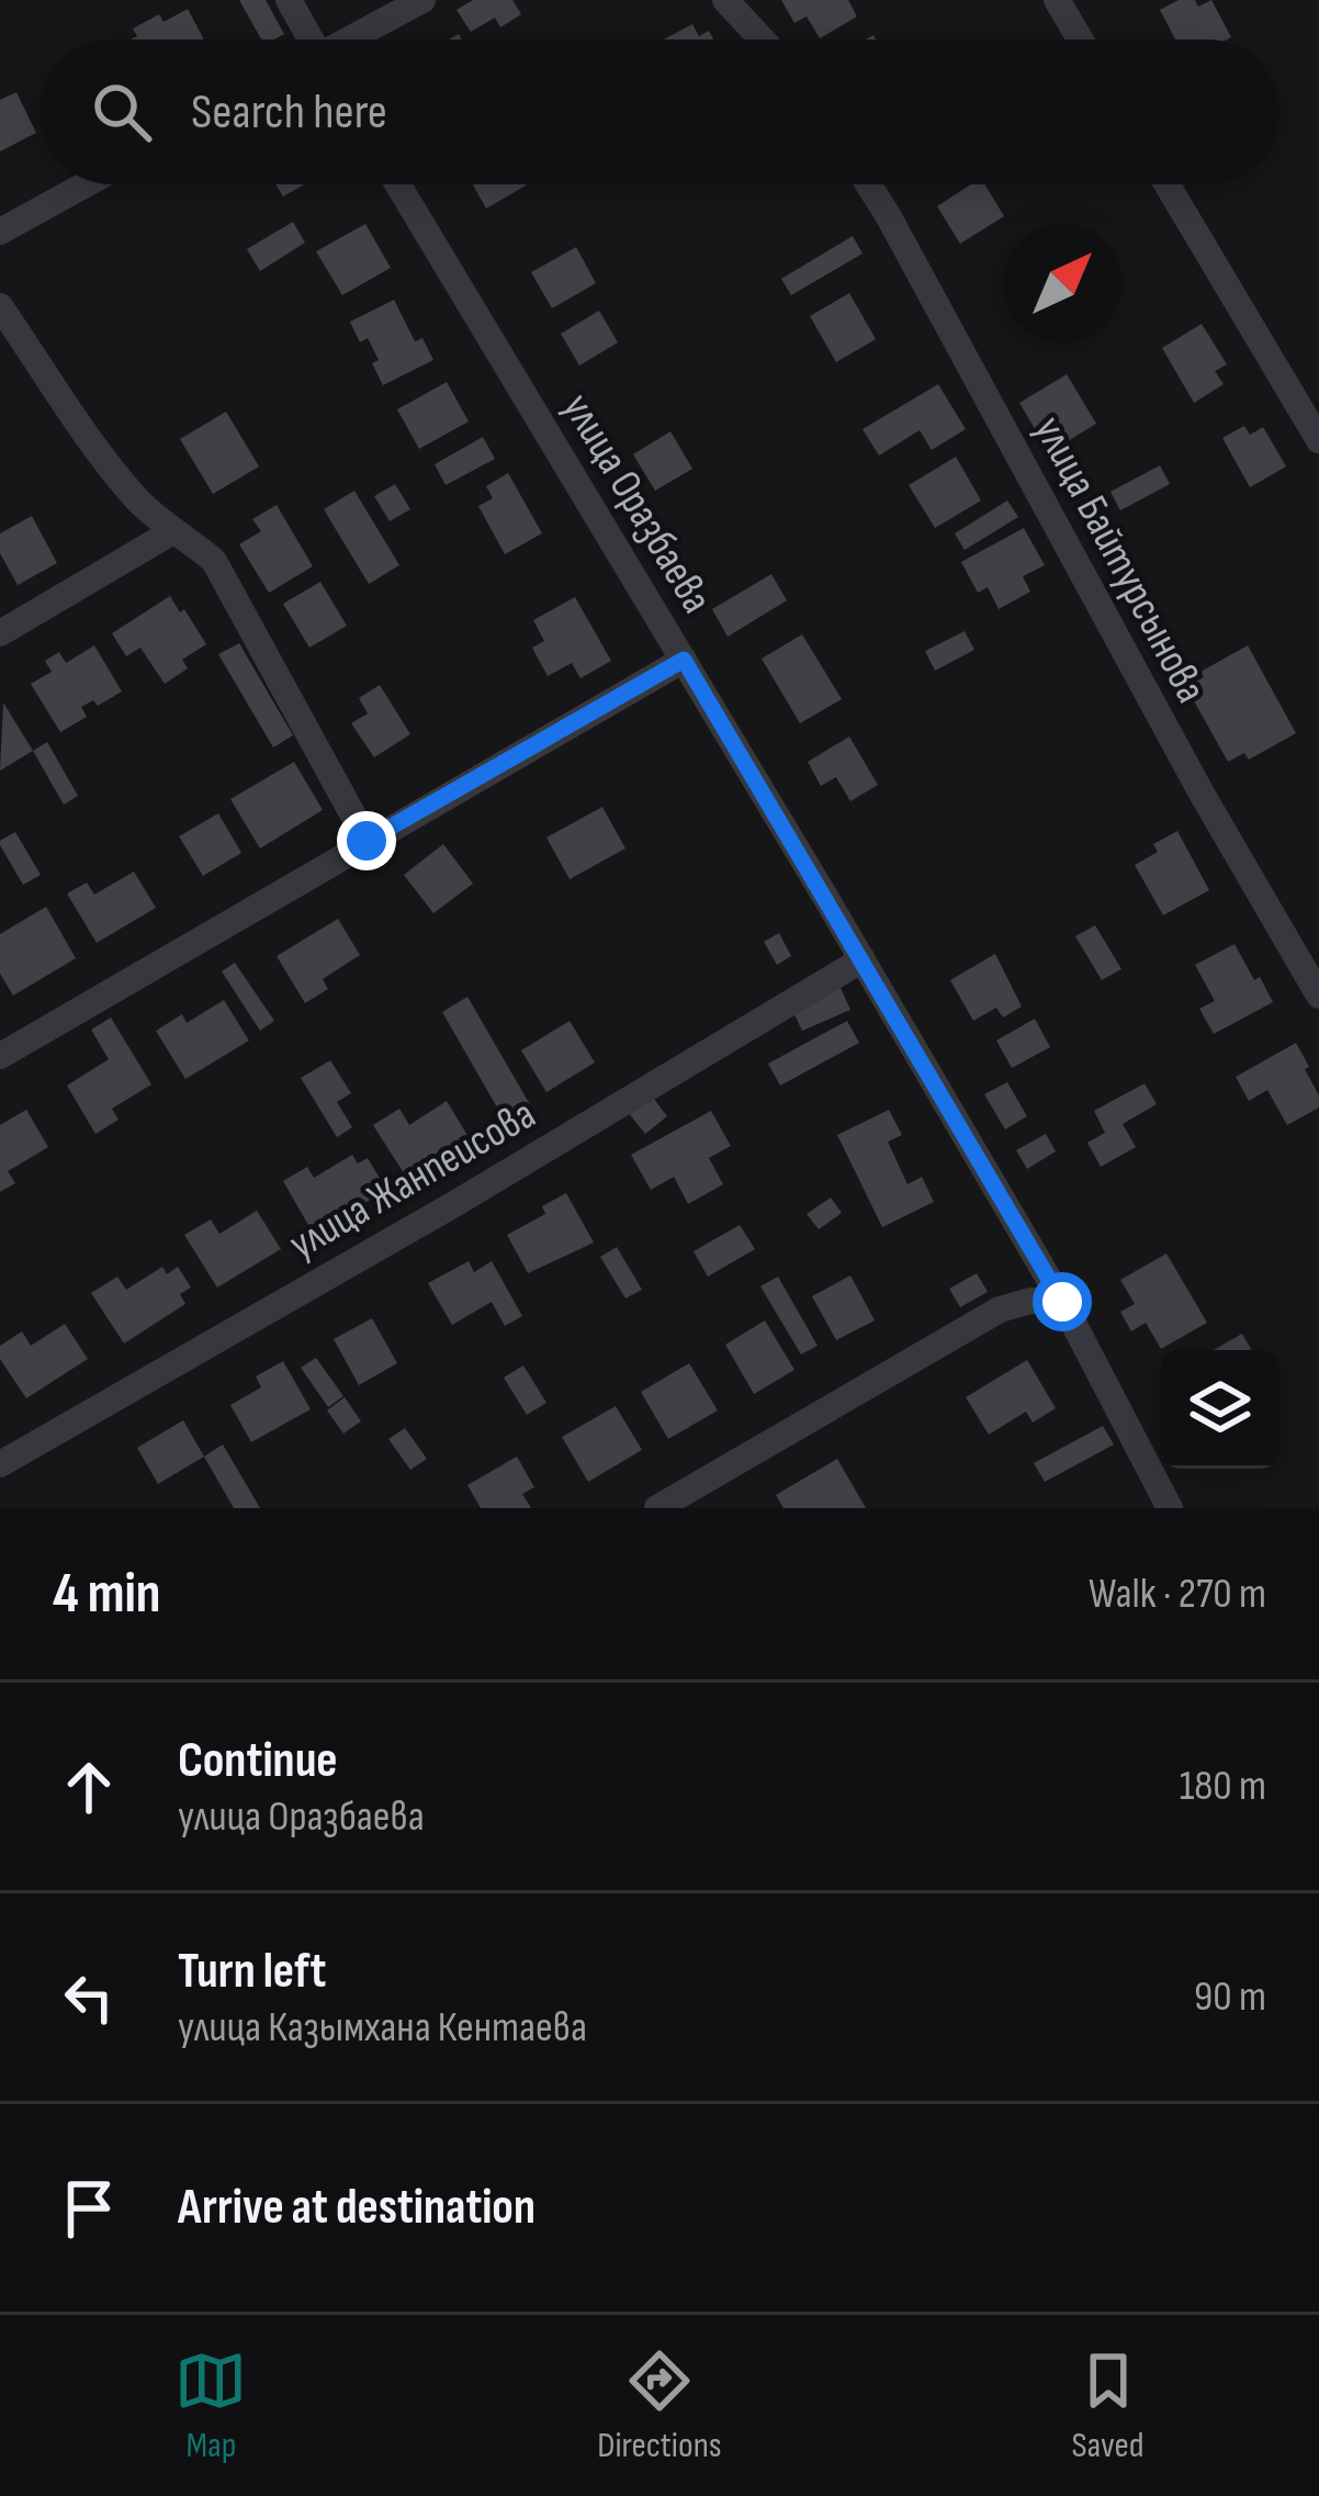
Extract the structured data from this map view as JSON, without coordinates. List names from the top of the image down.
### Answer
{
  "streets": {
    "street": ["улица Оразбаева", "улица Байтурсынова", "улица Жанпеисова"]
  },
  "crossings": [
    ["улица Оразбаева", "улица Жанпеисова"]
  ],
  "north": "top right",
  "page": {
    "search": "Search here",
    "heading": ["4 min", "Walk · 270 m"],
    "list": [
      ["Continue", "улица Оразбаева", "180 m"],
      ["Turn left", "улица Казымхана Кентаева", "90 m"],
      "Arrive at destination"
    ],
    "nav": ["Map", "Directions", "Saved"]
  }
}
